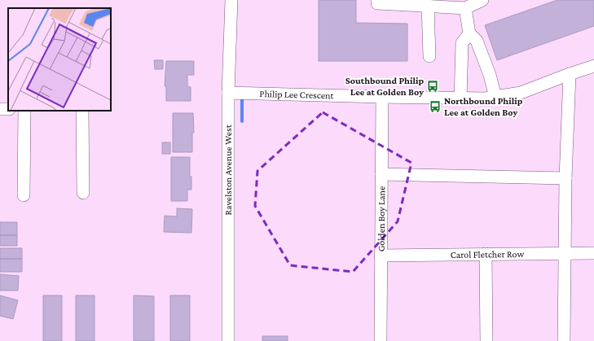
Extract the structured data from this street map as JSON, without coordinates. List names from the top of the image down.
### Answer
{
  "streets": {
    "street": [
      "Philip Lee Crescent",
      "Ravelston Avenue West",
      "Golden Boy Lane",
      "Carol Fletcher Row"
    ]
  },
  "crossings": [
    ["Philip Lee Crescent", "Ravelston Avenue West"],
    ["Philip Lee Crescent", "Golden Boy Lane"],
    ["Golden Boy Lane", "Carol Fletcher Row"]
  ],
  "places": {
    "bus stop": ["Southbound Philip Lee at Golden Boy", "Northbound Philip Lee at Golden Boy"]
  }
}
